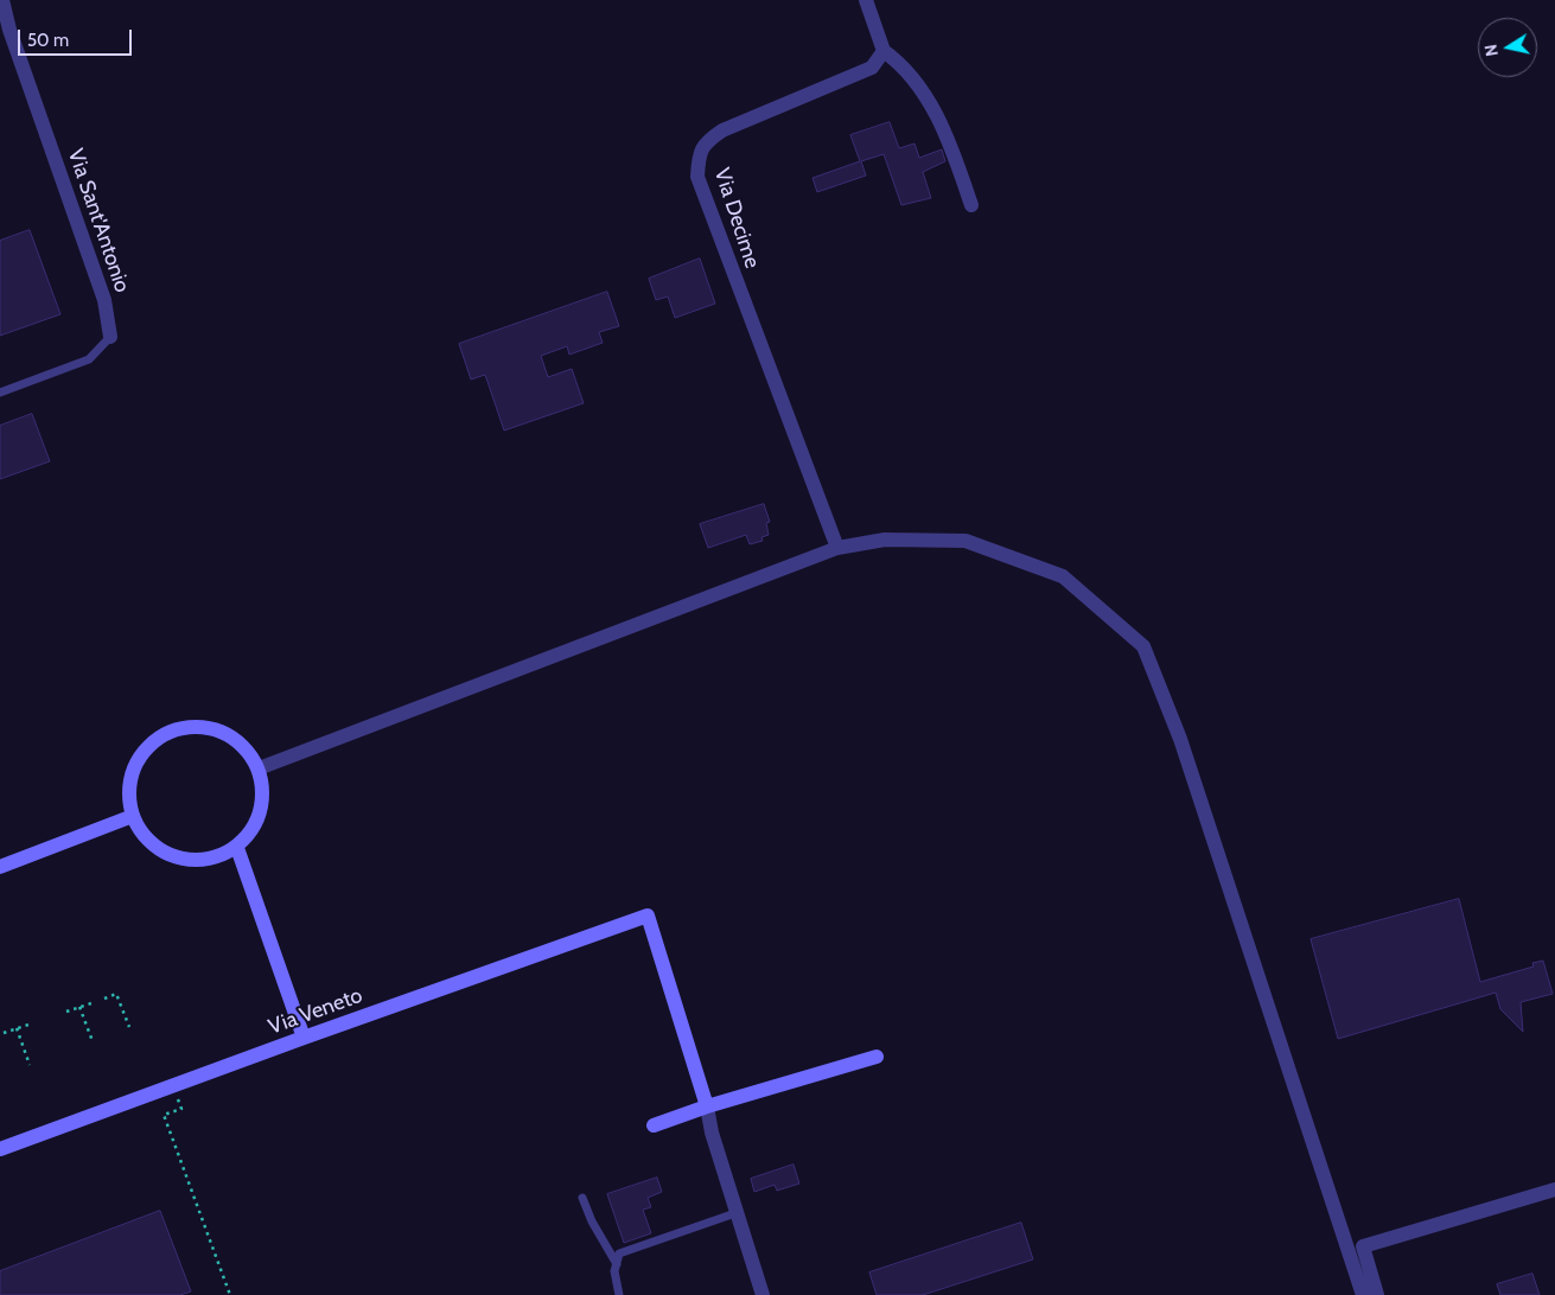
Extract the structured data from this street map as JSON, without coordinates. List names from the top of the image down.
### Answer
{
  "streets": {
    "street": ["Via Decime", "Via Sant'Antonio", "Via Veneto"]
  },
  "scale_bar": "50 m",
  "north": "left"
}
